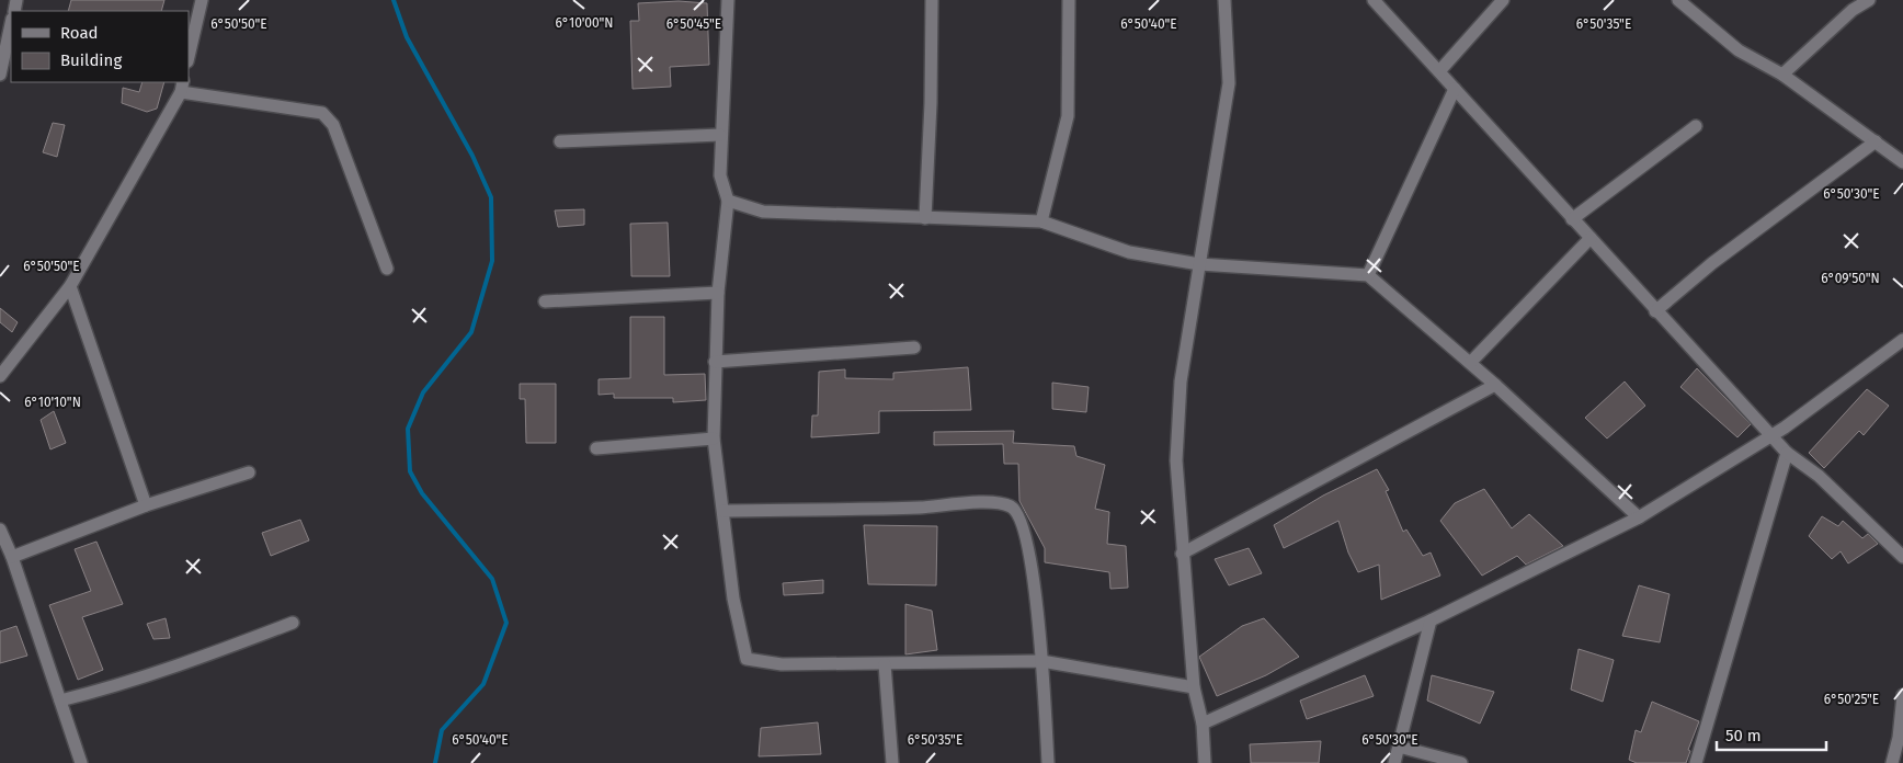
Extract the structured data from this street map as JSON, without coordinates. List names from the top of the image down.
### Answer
{
  "legend": ["Road", "Building"],
  "scale_bar": "50 m",
  "coordinates": [
    "6°10'00\"N",
    "6°50'50\"E",
    "6°50'45\"E",
    "6°50'40\"E",
    "6°50'35\"E",
    "6°50'30\"E",
    "6°09'50\"N",
    "6°10'10\"N",
    "6°50'25\"E"
  ]
}
